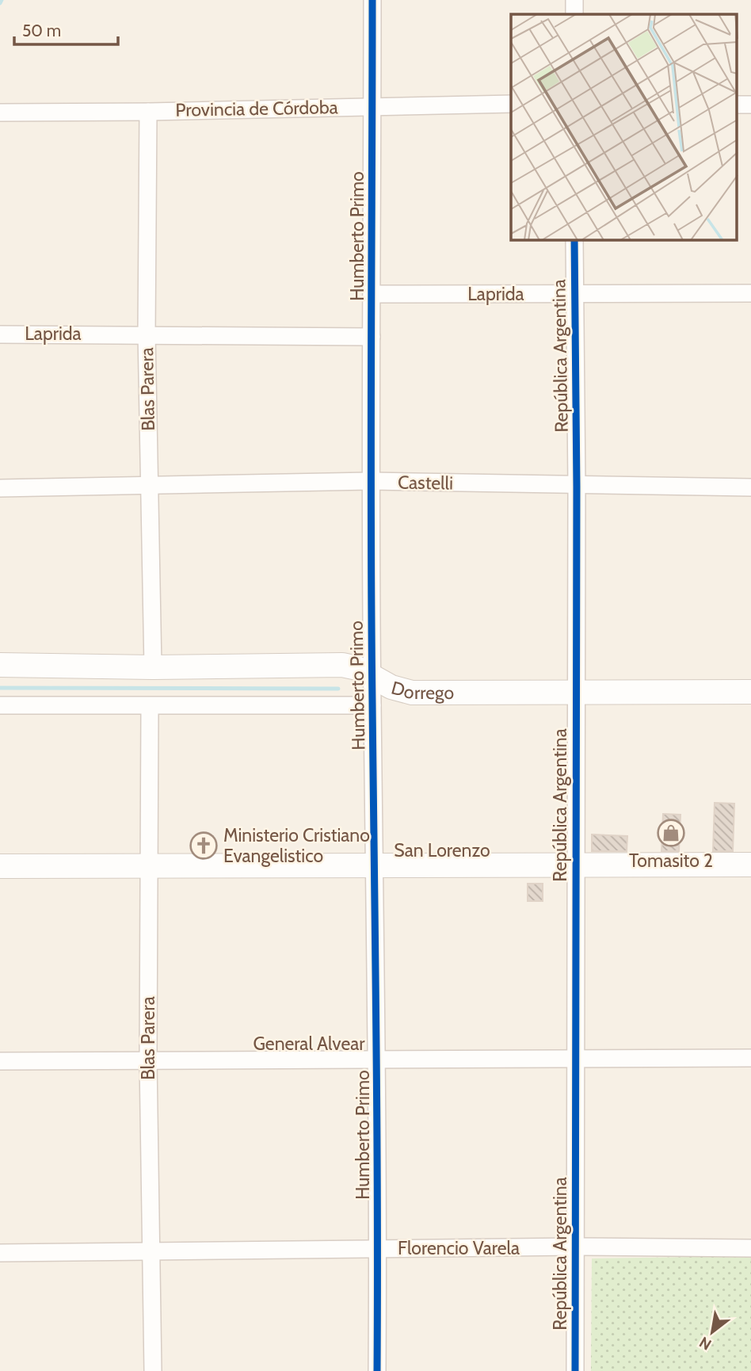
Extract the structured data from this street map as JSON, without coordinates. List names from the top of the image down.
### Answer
{
  "streets": {
    "street": [
      "Provincia de Córdoba",
      "Humberto Primo",
      "Laprida",
      "República Argentina",
      "Blas Parera",
      "Castelli",
      "Dorrego",
      "San Lorenzo",
      "General Alvear",
      "Florencio Varela"
    ]
  },
  "crossings": [
    ["Provincia de Córdoba", "Humberto Primo"],
    ["Provincia de Córdoba", "Blas Parera"],
    ["Humberto Primo", "Laprida"],
    ["Humberto Primo", "Castelli"],
    ["Humberto Primo", "Dorrego"],
    ["Humberto Primo", "San Lorenzo"],
    ["Humberto Primo", "General Alvear"],
    ["Humberto Primo", "Florencio Varela"],
    ["Laprida", "República Argentina"],
    ["Laprida", "Blas Parera"],
    ["República Argentina", "Castelli"],
    ["República Argentina", "Dorrego"],
    ["República Argentina", "San Lorenzo"],
    ["República Argentina", "General Alvear"],
    ["República Argentina", "Florencio Varela"],
    ["Blas Parera", "Castelli"],
    ["Blas Parera", "Dorrego"],
    ["Blas Parera", "San Lorenzo"],
    ["Blas Parera", "General Alvear"],
    ["Blas Parera", "Florencio Varela"]
  ],
  "places": {
    "shop": ["Tomasito 2"],
    "church": ["Ministerio Cristiano Evangelistico"]
  },
  "scale_bar": "50 m",
  "north": "bottom left"
}
